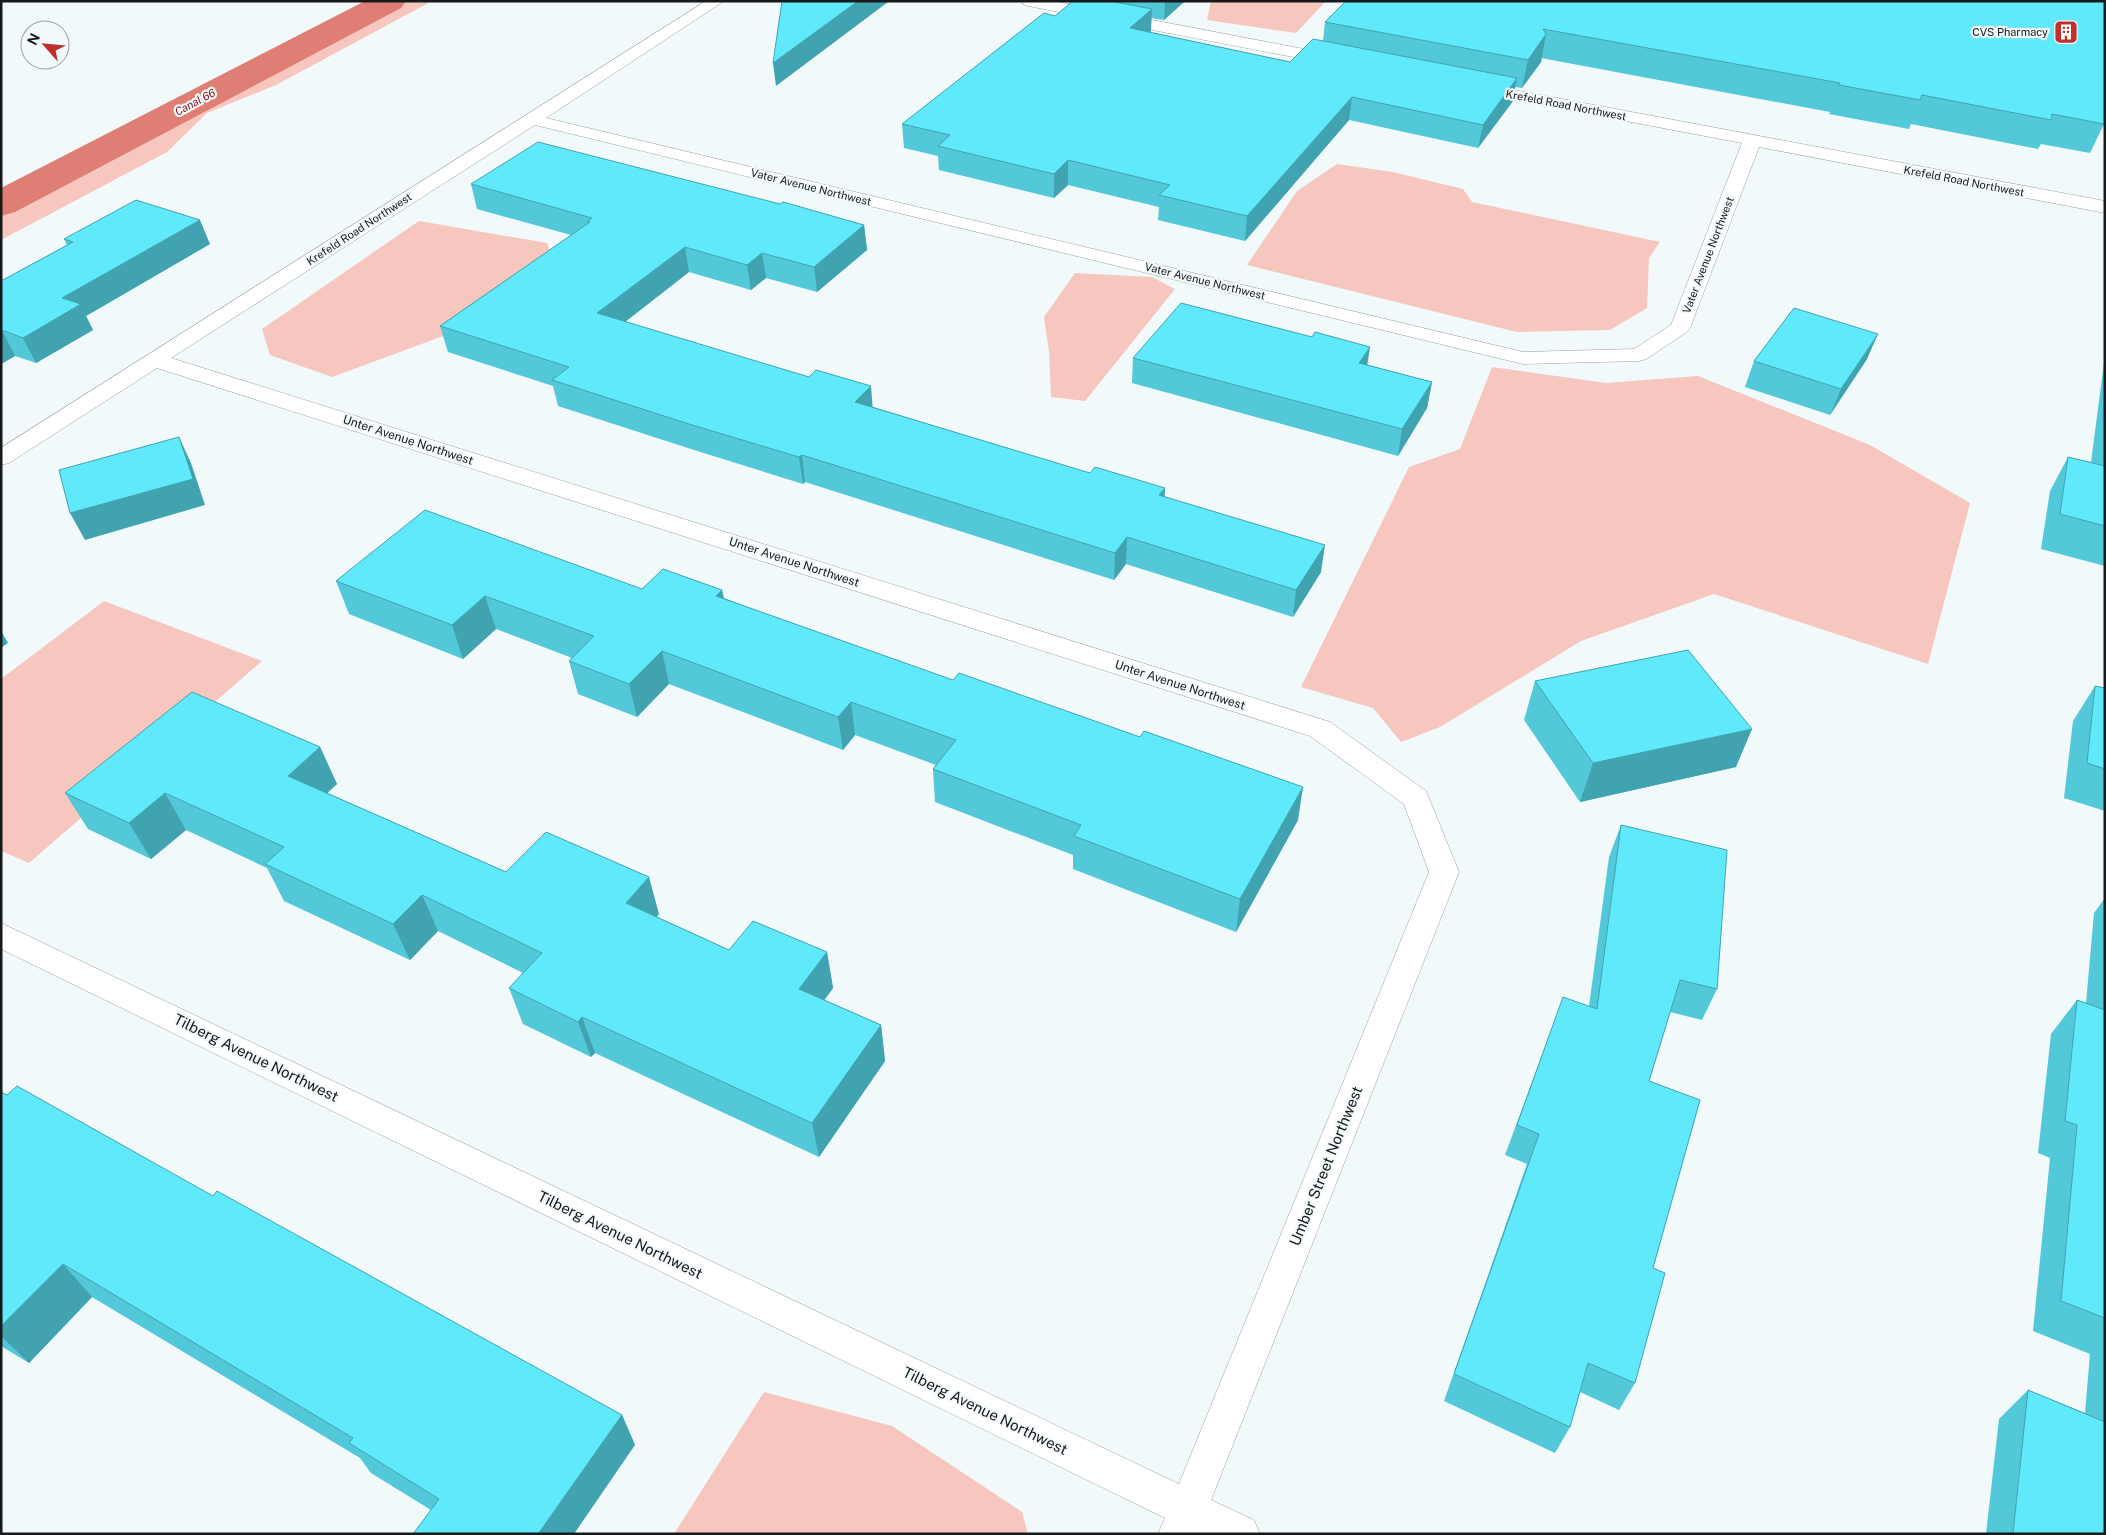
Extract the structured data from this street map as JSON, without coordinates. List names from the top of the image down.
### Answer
{
  "streets": {
    "street": [
      "Krefeld Road Northwest",
      "Vater Avenue Northwest",
      "Unter Avenue Northwest",
      "Tilberg Avenue Northwest",
      "Umber Street Northwest"
    ]
  },
  "crossings": [
    ["Krefeld Road Northwest", "Vater Avenue Northwest"],
    ["Krefeld Road Northwest", "Unter Avenue Northwest"],
    ["Unter Avenue Northwest", "Umber Street Northwest"],
    ["Tilberg Avenue Northwest", "Umber Street Northwest"]
  ],
  "water": ["Canal 66"],
  "places": {
    "building": ["CVS Pharmacy"]
  },
  "north": "top left"
}
